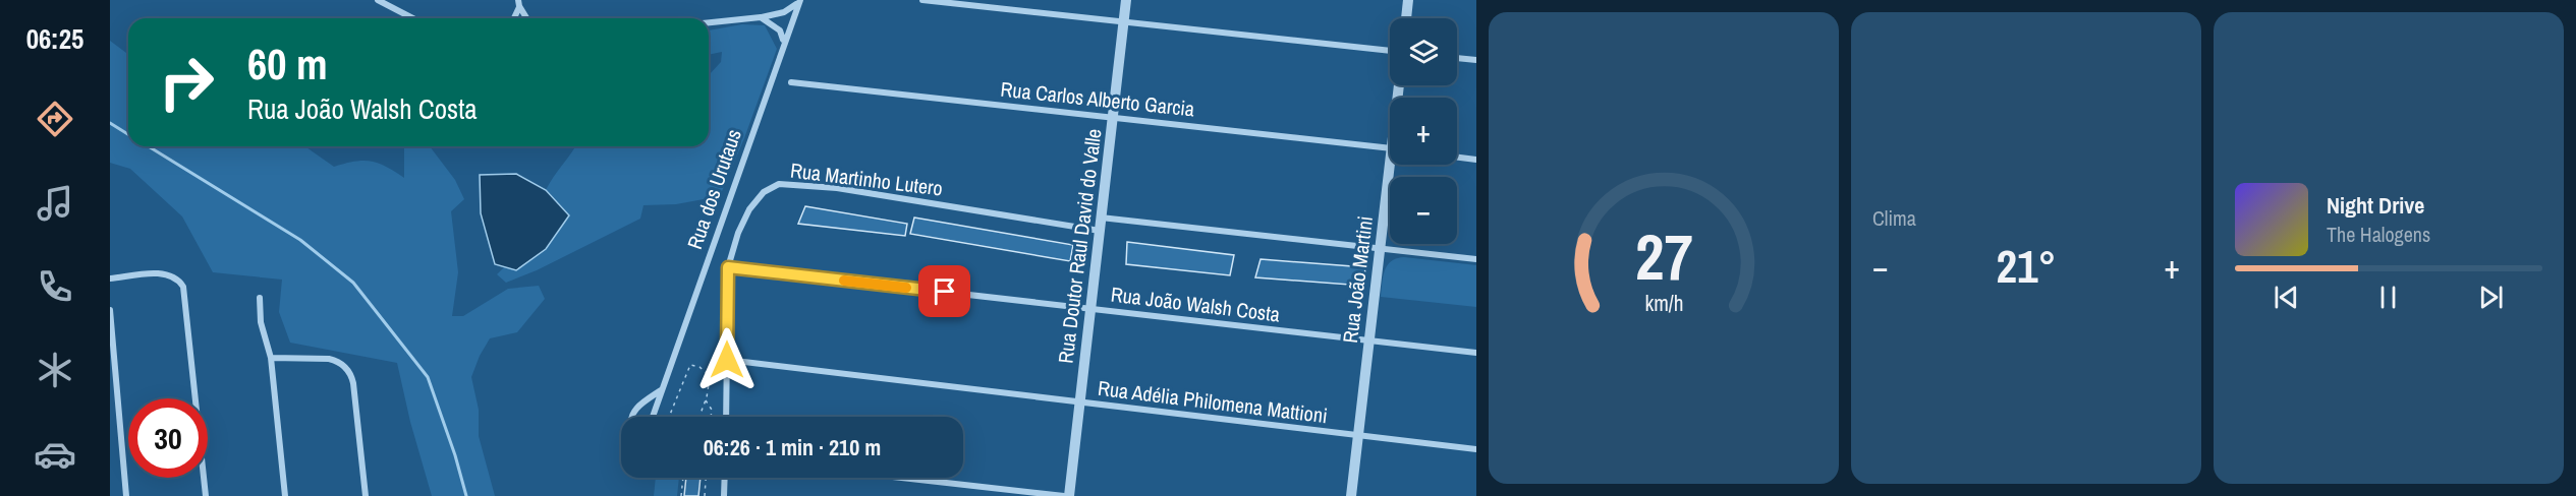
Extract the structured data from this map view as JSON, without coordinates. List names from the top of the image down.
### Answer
{
  "streets": {
    "street": [
      "Rua Carlos Alberto Garcia",
      "Rua Martinho Lutero",
      "Rua dos Urutaus",
      "Rua Doutor Raul David do Valle",
      "Rua João Martini",
      "Rua João Walsh Costa",
      "Rua Adélia Philomena Mattioni"
    ]
  },
  "crossings": [
    ["Rua Carlos Alberto Garcia", "Rua Doutor Raul David do Valle"],
    ["Rua Martinho Lutero", "Rua Doutor Raul David do Valle"],
    ["Rua Martinho Lutero", "Rua João Walsh Costa"],
    ["Rua Martinho Lutero", "Rua Adélia Philomena Mattioni"],
    ["Rua Doutor Raul David do Valle", "Rua João Walsh Costa"],
    ["Rua Doutor Raul David do Valle", "Rua Adélia Philomena Mattioni"],
    ["Rua João Martini", "Rua João Walsh Costa"],
    ["Rua João Martini", "Rua Adélia Philomena Mattioni"]
  ],
  "page": {
    "tabs": "06:25",
    "tile": "Clima",
    "map_buttons": ["+", "−"],
    "turn": ["60 m", "Rua João Walsh Costa"],
    "song": ["Night Drive", "The Halogens"],
    "heat": ["−", "21°", "+"],
    "limit": "30",
    "trip": "06:26 · 1 min · 210 m",
    "gauge": ["27", "km/h"]
  }
}
